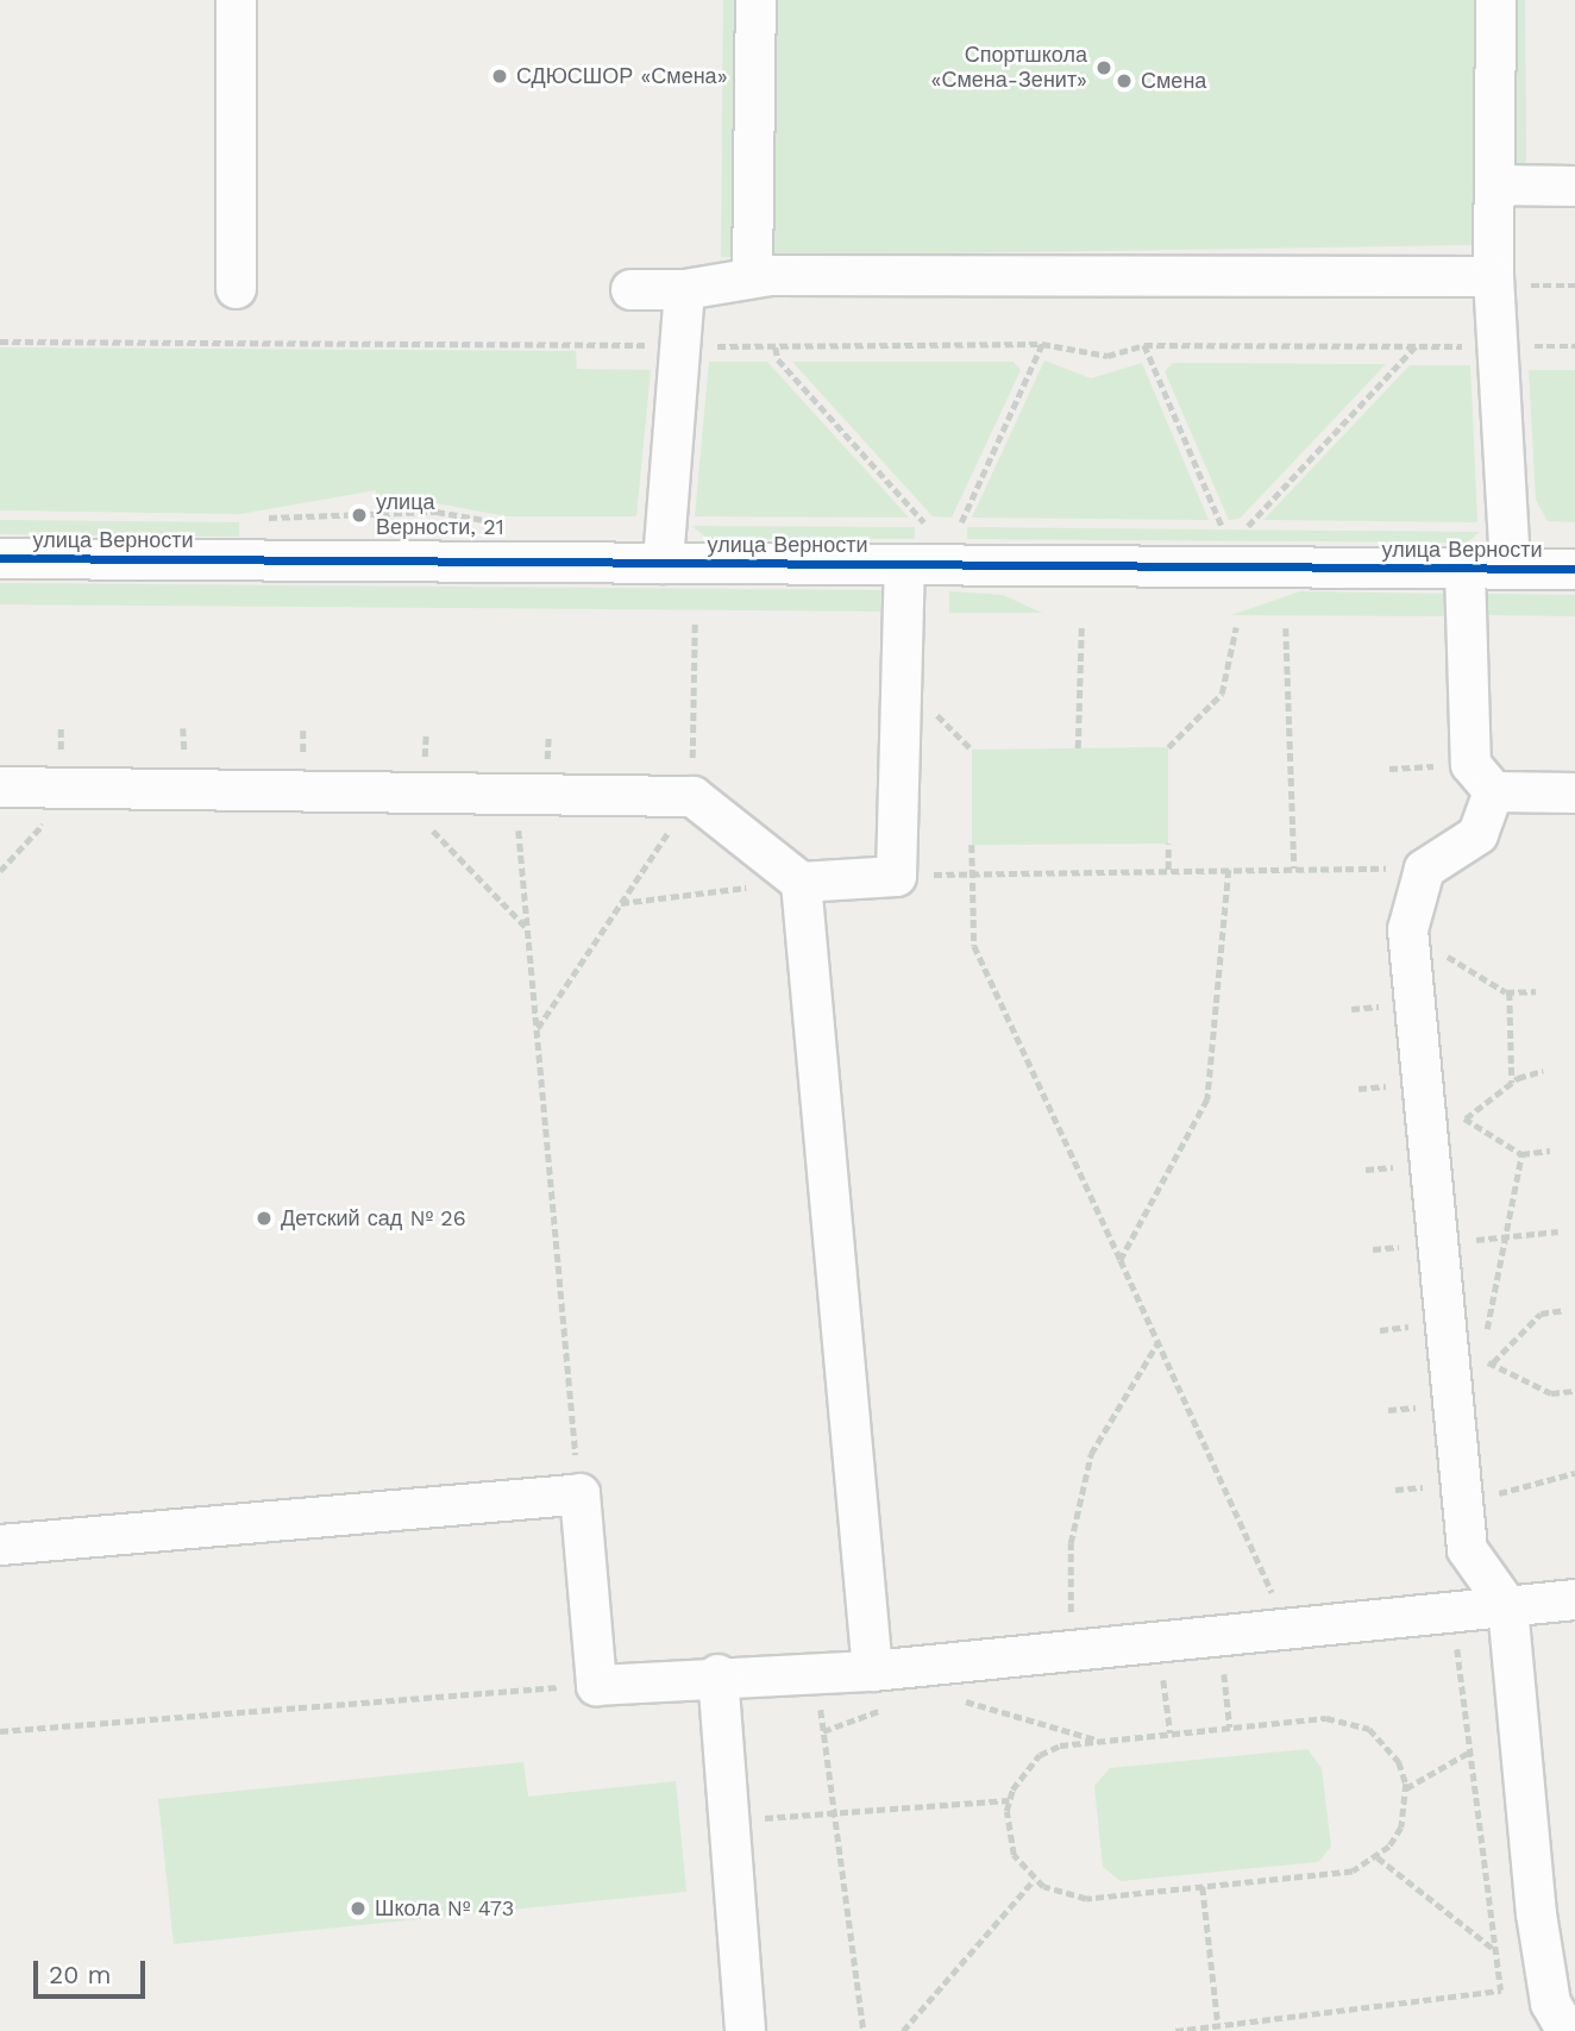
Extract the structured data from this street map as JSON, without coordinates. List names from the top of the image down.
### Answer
{
  "streets": {
    "street": ["улица Верности"]
  },
  "places": [
    "Спортшкола «Смена-Зенит»",
    "СДЮСШОР «Смена»",
    "Смена",
    "улица Верности, 21",
    "Детский сад № 26",
    "Школа № 473"
  ],
  "scale_bar": "20 m"
}
